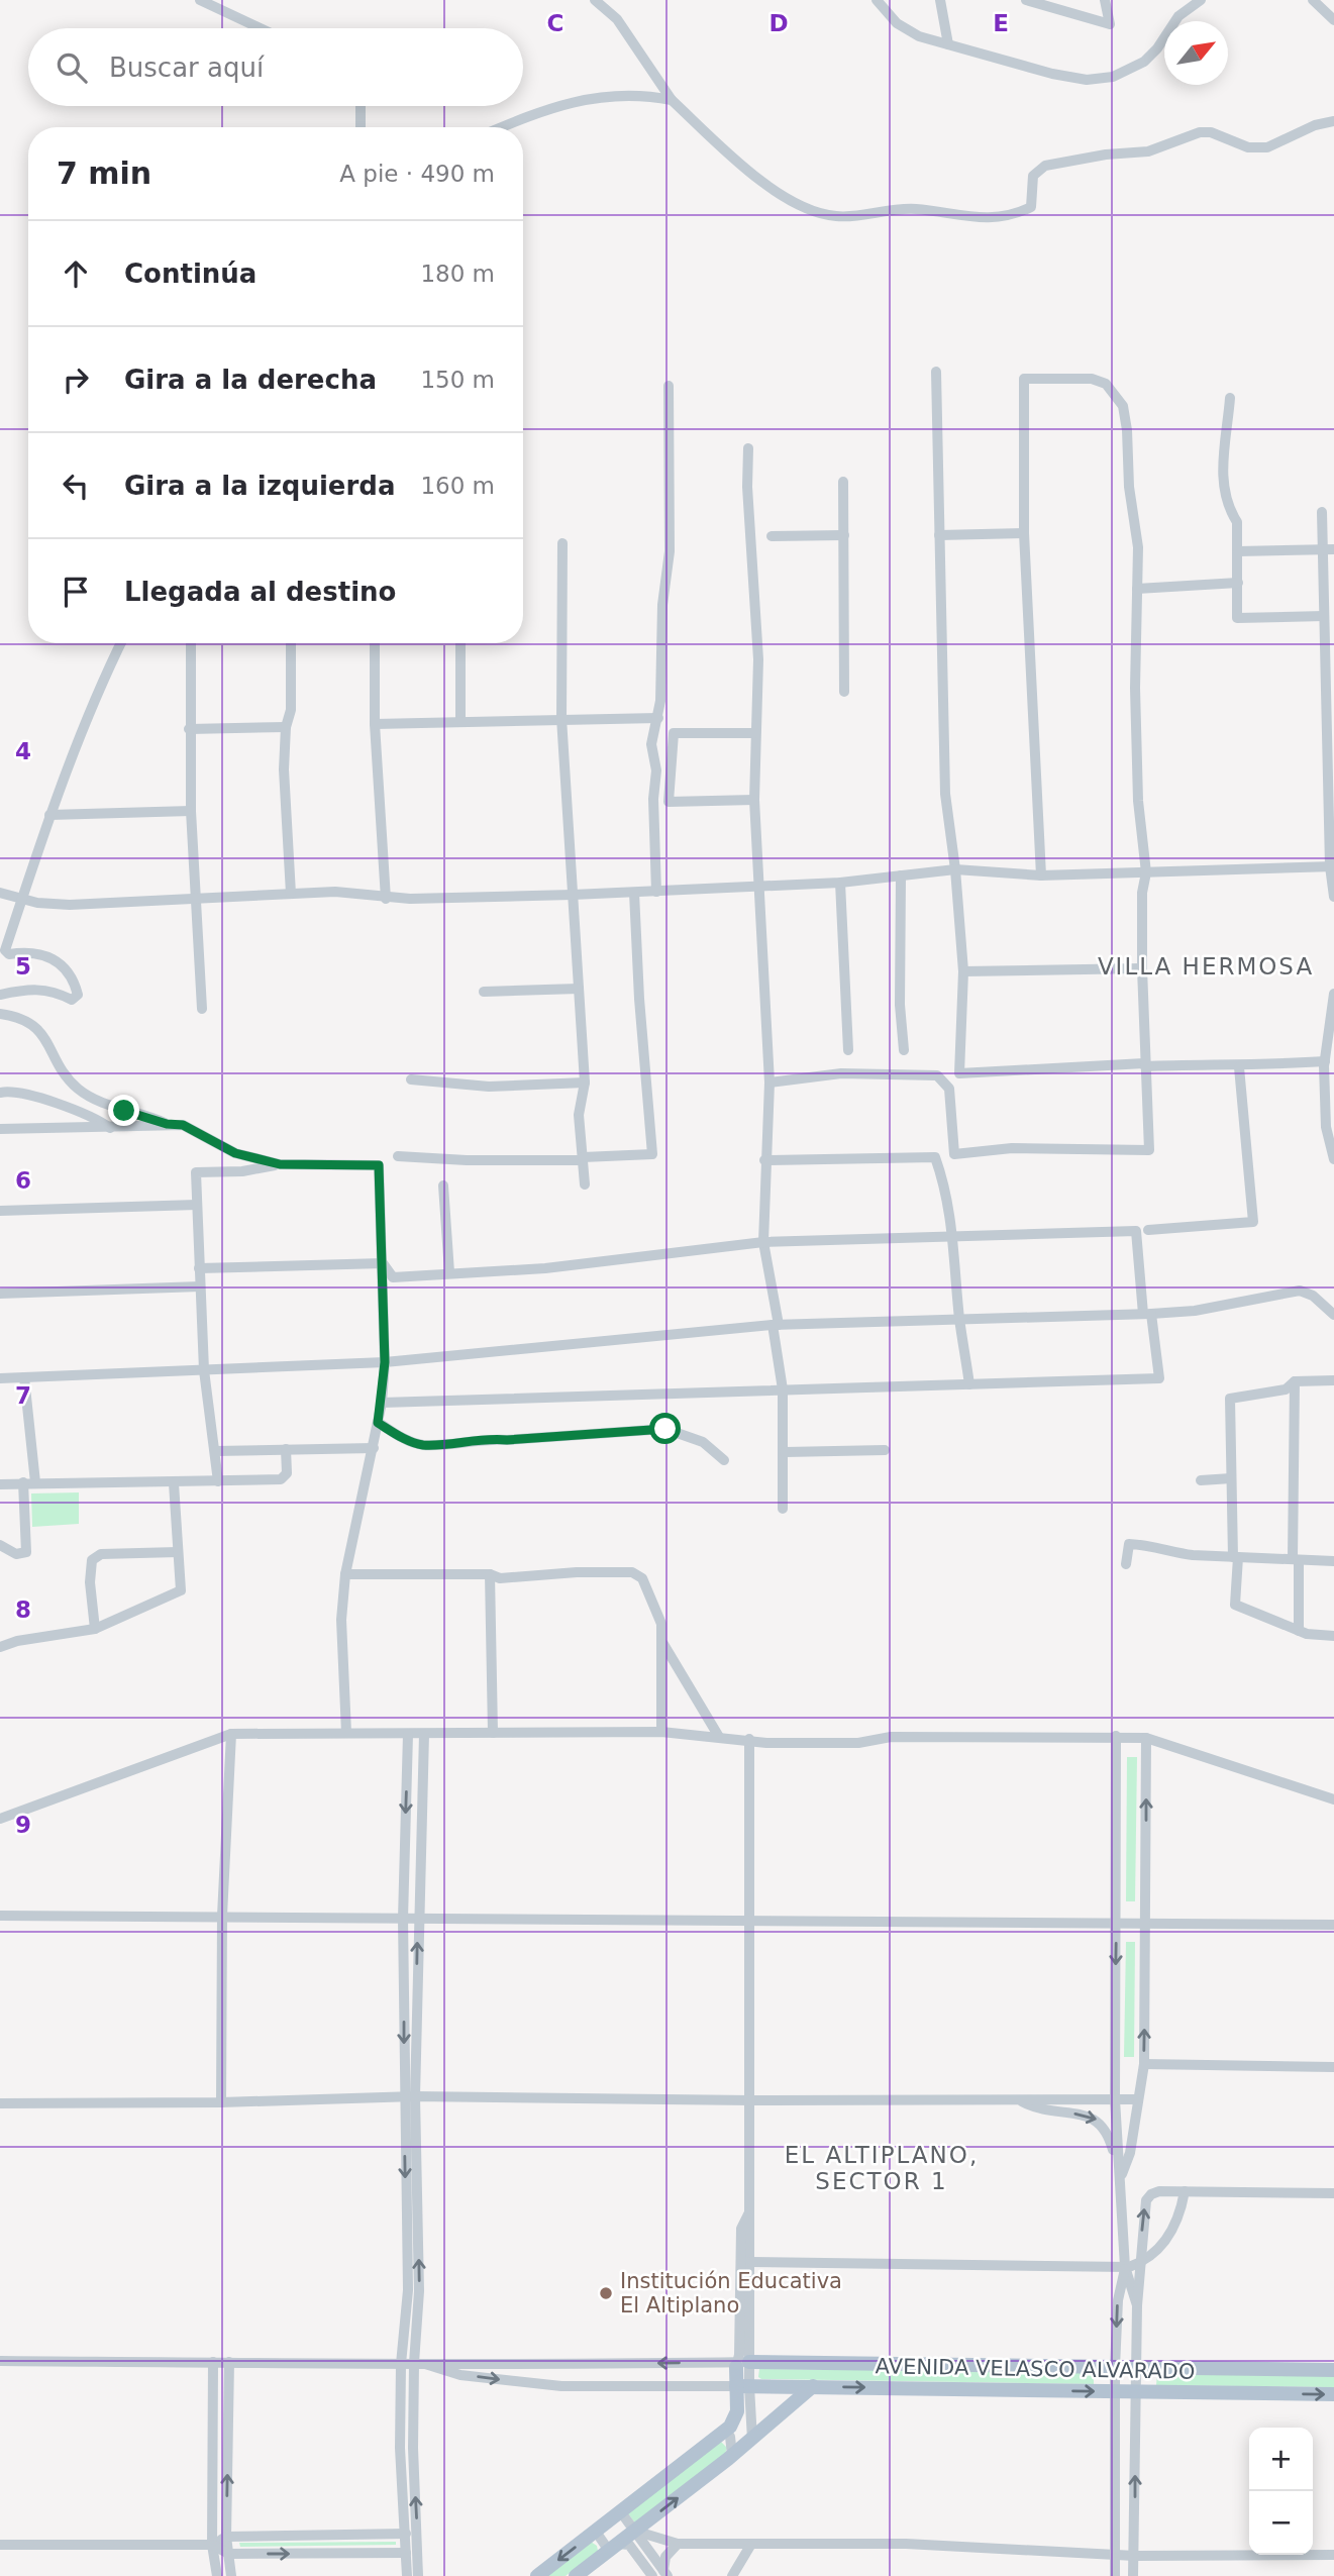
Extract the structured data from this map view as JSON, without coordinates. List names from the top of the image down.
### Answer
{
  "streets": {
    "main road": ["AVENIDA VELASCO ALVARADO"]
  },
  "districts": ["VILLA HERMOSA", "EL ALTIPLANO, SECTOR 1"],
  "places": ["Institución Educativa El Altiplano"],
  "north": "top right",
  "page": {
    "search": "Buscar aquí",
    "heading": ["7 min", "A pie · 490 m"],
    "list": [
      ["Continúa", "180 m"],
      ["Gira a la derecha", "150 m"],
      ["Gira a la izquierda", "160 m"],
      "Llegada al destino"
    ],
    "map_buttons": ["+", "−"]
  },
  "grid": {
    "columns": ["C", "D", "E"],
    "rows": [
      "4",
      "5",
      "6",
      "7",
      "8",
      "9"
    ]
  }
}
